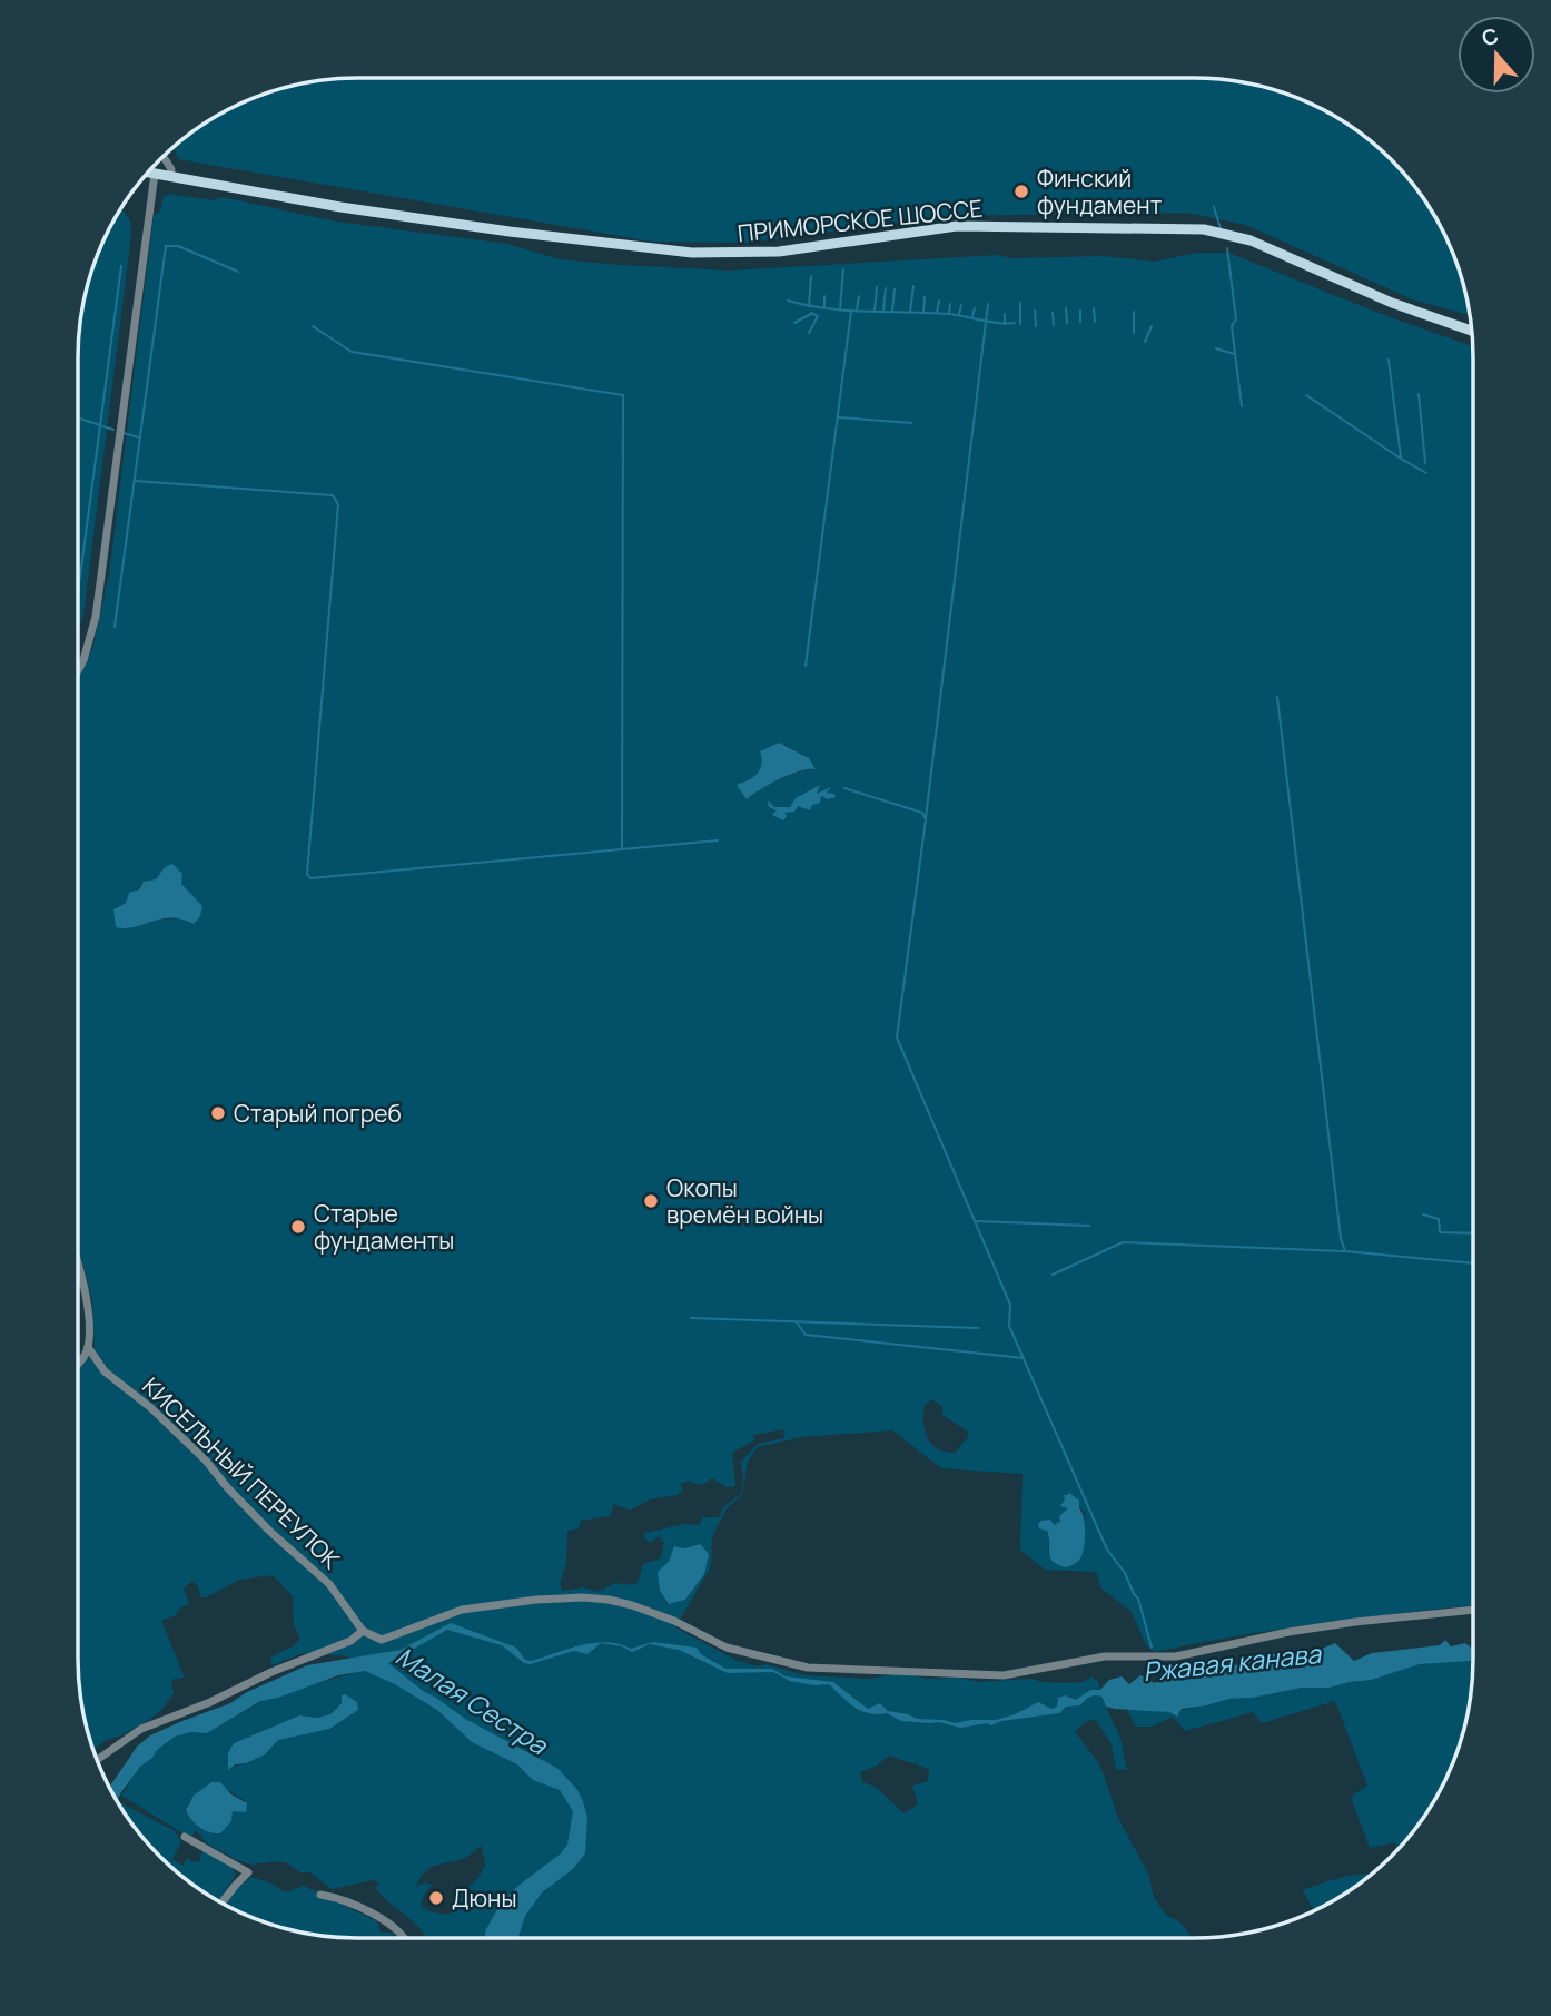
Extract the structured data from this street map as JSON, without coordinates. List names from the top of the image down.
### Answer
{
  "streets": {
    "main road": ["ПРИМОРСКОЕ ШОССЕ"],
    "street": ["КИСЕЛЬНЫЙ ПЕРЕУЛОК"]
  },
  "water": ["Ржавая канава", "Малая Сестра"],
  "places": [
    "Финский фундамент",
    "Старый погреб",
    "Окопы времён войны",
    "Старые фундаменты",
    "Дюны"
  ],
  "north": "top"
}
